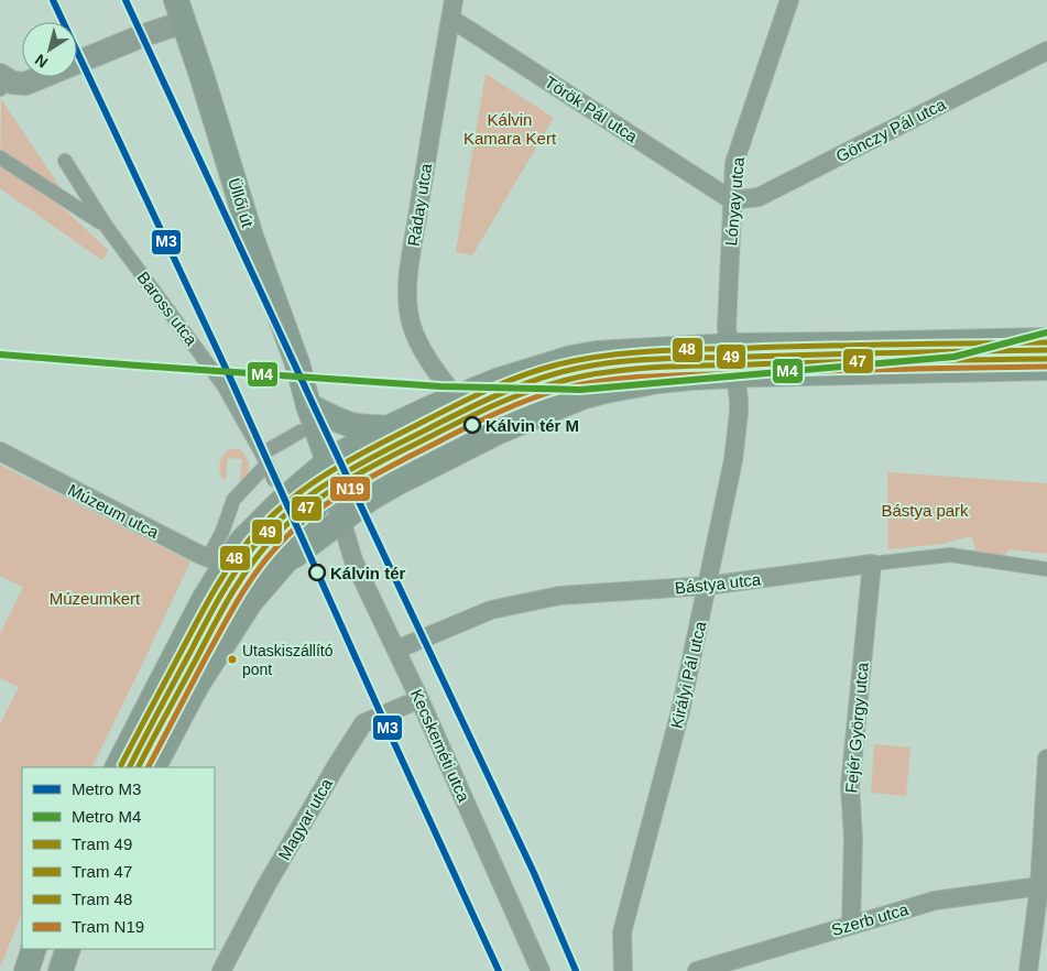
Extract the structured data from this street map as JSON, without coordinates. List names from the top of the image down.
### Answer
{
  "streets": {
    "main road": ["Üllői út"],
    "street": [
      "Török Pál utca",
      "Gönczy Pál utca",
      "Lónyay utca",
      "Ráday utca",
      "Baross utca",
      "Múzeum utca",
      "Bástya utca",
      "Királyi Pál utca",
      "Fejér György utca",
      "Kecskeméti utca",
      "Magyar utca",
      "Szerb utca"
    ]
  },
  "crossings": [
    ["Török Pál utca", "Gönczy Pál utca"],
    ["Török Pál utca", "Lónyay utca"],
    ["Török Pál utca", "Ráday utca"],
    ["Gönczy Pál utca", "Lónyay utca"],
    ["Lónyay utca", "Királyi Pál utca"],
    ["Bástya utca", "Királyi Pál utca"],
    ["Bástya utca", "Fejér György utca"],
    ["Bástya utca", "Kecskeméti utca"],
    ["Fejér György utca", "Szerb utca"],
    ["Kecskeméti utca", "Magyar utca"]
  ],
  "parks": ["Kálvin Kamara Kert", "Bástya park", "Múzeumkert"],
  "places": ["Kálvin tér M", "Kálvin tér", "Utaskiszállító pont"],
  "lines": [
    "metro line M3",
    "metro line M4",
    "tram line 48",
    "tram line 49",
    "tram line 47",
    "tram line N19"
  ],
  "legend": [
    "Metro M3",
    "Metro M4",
    "Tram 49",
    "Tram 47",
    "Tram 48",
    "Tram N19"
  ],
  "north": "bottom left"
}
